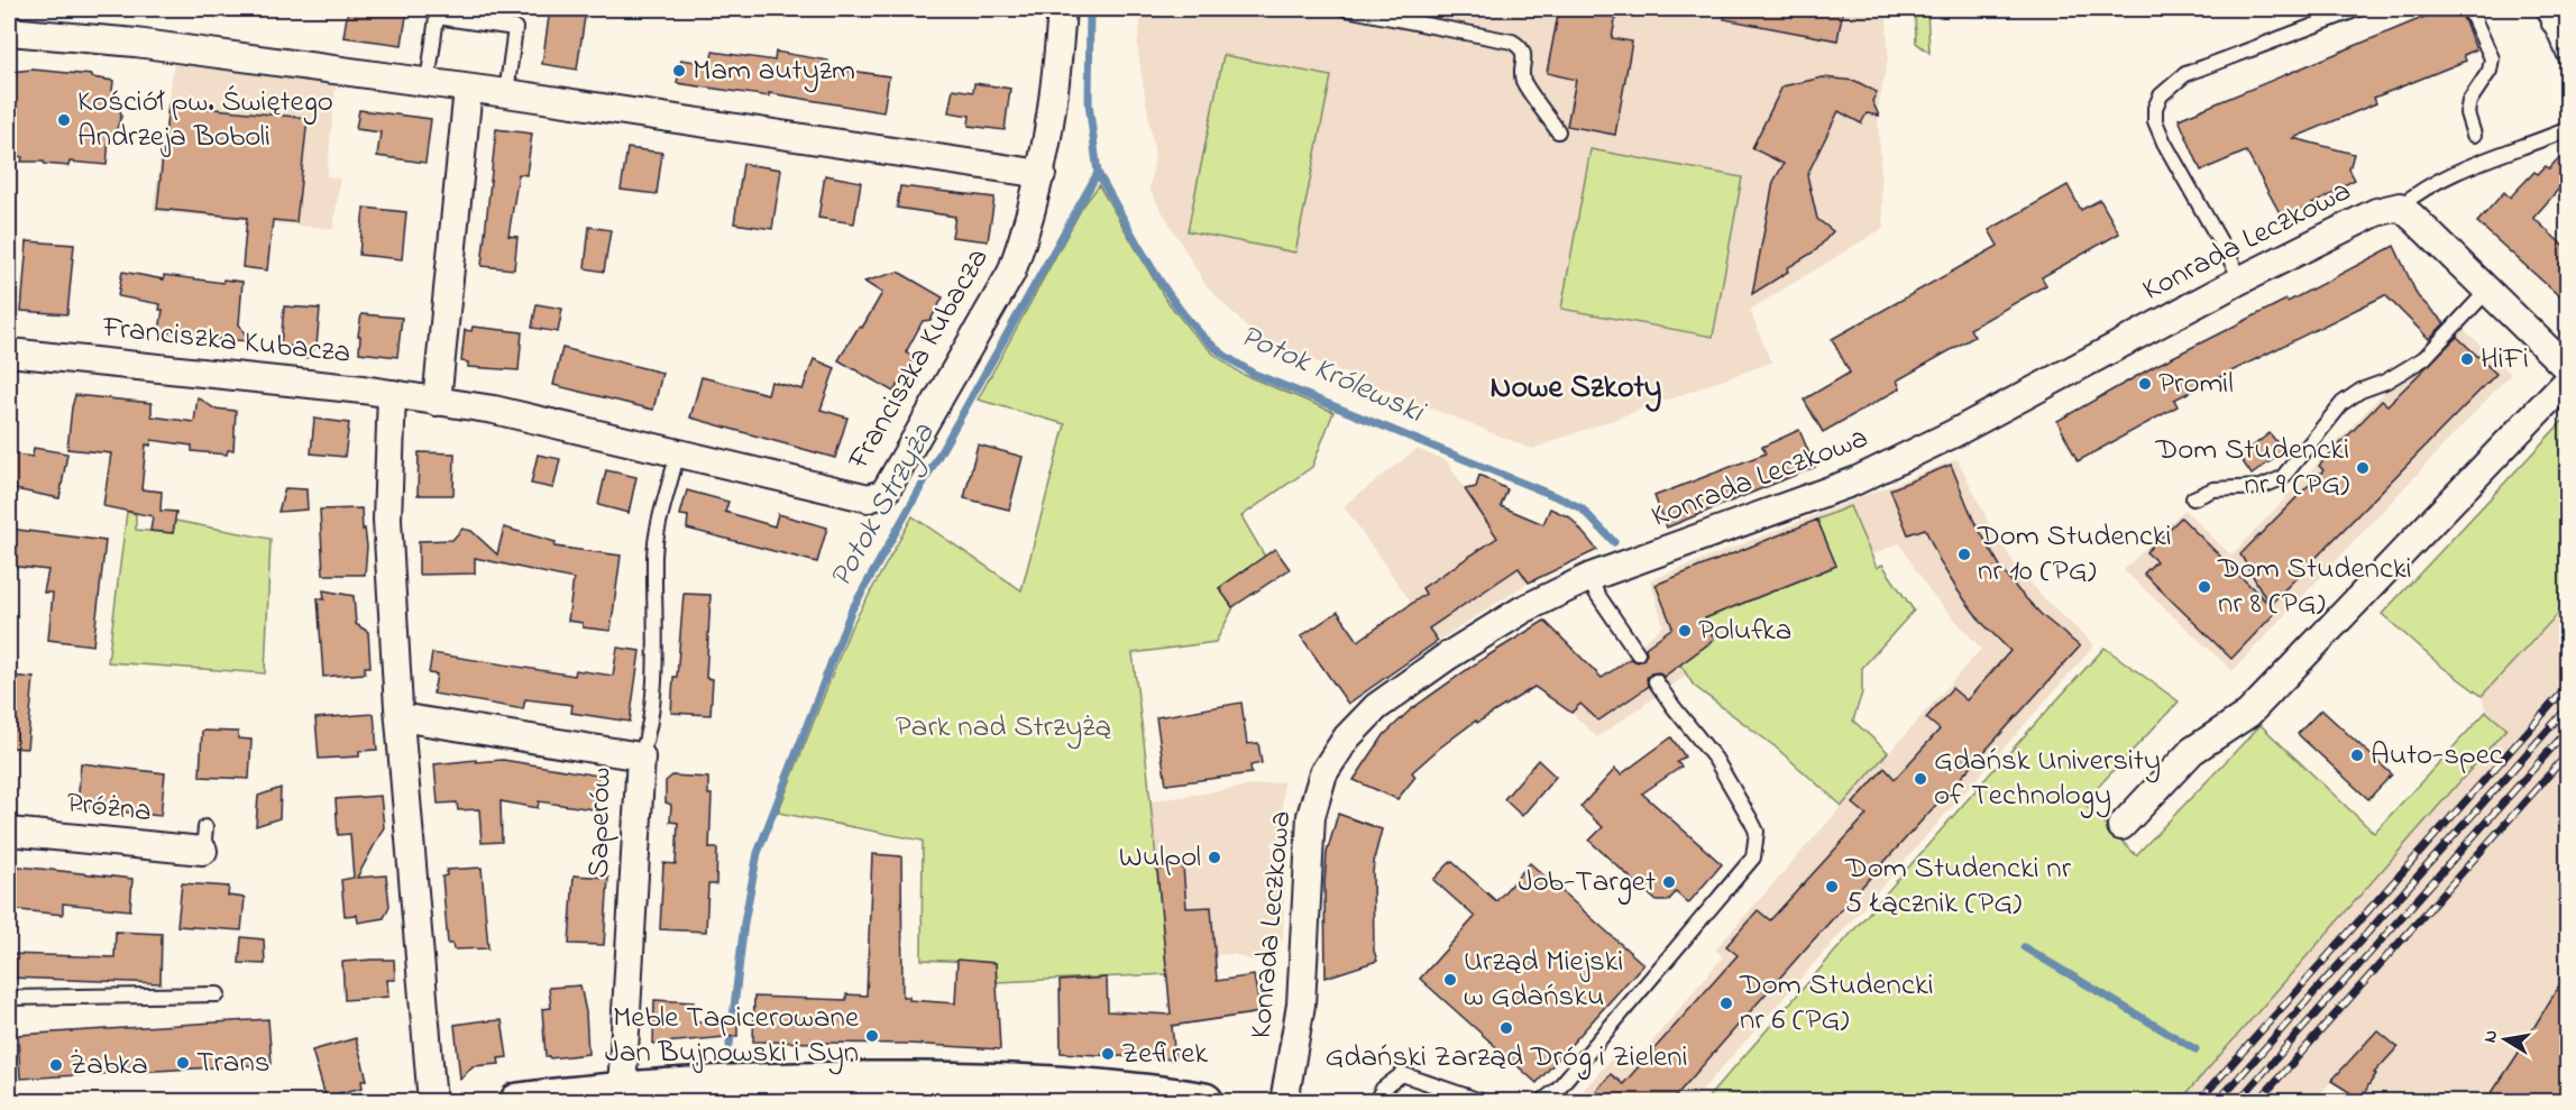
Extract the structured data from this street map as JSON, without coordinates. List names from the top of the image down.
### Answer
{
  "streets": {
    "street": [
      "Konrada Leczkowa",
      "Franciszka Kubacza",
      "Próżna",
      "Saperów"
    ]
  },
  "districts": ["Nowe Szkoty"],
  "water": ["Potok Królewski", "Potok Strzyża"],
  "parks": ["Park nad Strzyżą"],
  "places": [
    "Mam autyzm",
    "Kościół pw. Świętego Andrzeja Boboli",
    "HiFi",
    "Promil",
    "Dom Studencki nr 9 (PG)",
    "Dom Studencki nr 10 (PG)",
    "Dom Studencki nr 8 (PG)",
    "Polufka",
    "Auto-spec",
    "Gdańsk University of Technology",
    "Wulpol",
    "Job-Target",
    "Dom Studencki nr 5 Łącznik (PG)",
    "Urząd Miejski w Gdańsku",
    "Dom Studencki nr 6 (PG)",
    "Gdański Zarząd Dróg i Zieleni",
    "Meble Tapicerowane Jan Bujnowski i Syn",
    "Zefirek",
    "Trans",
    "Żabka"
  ],
  "north": "left"
}
